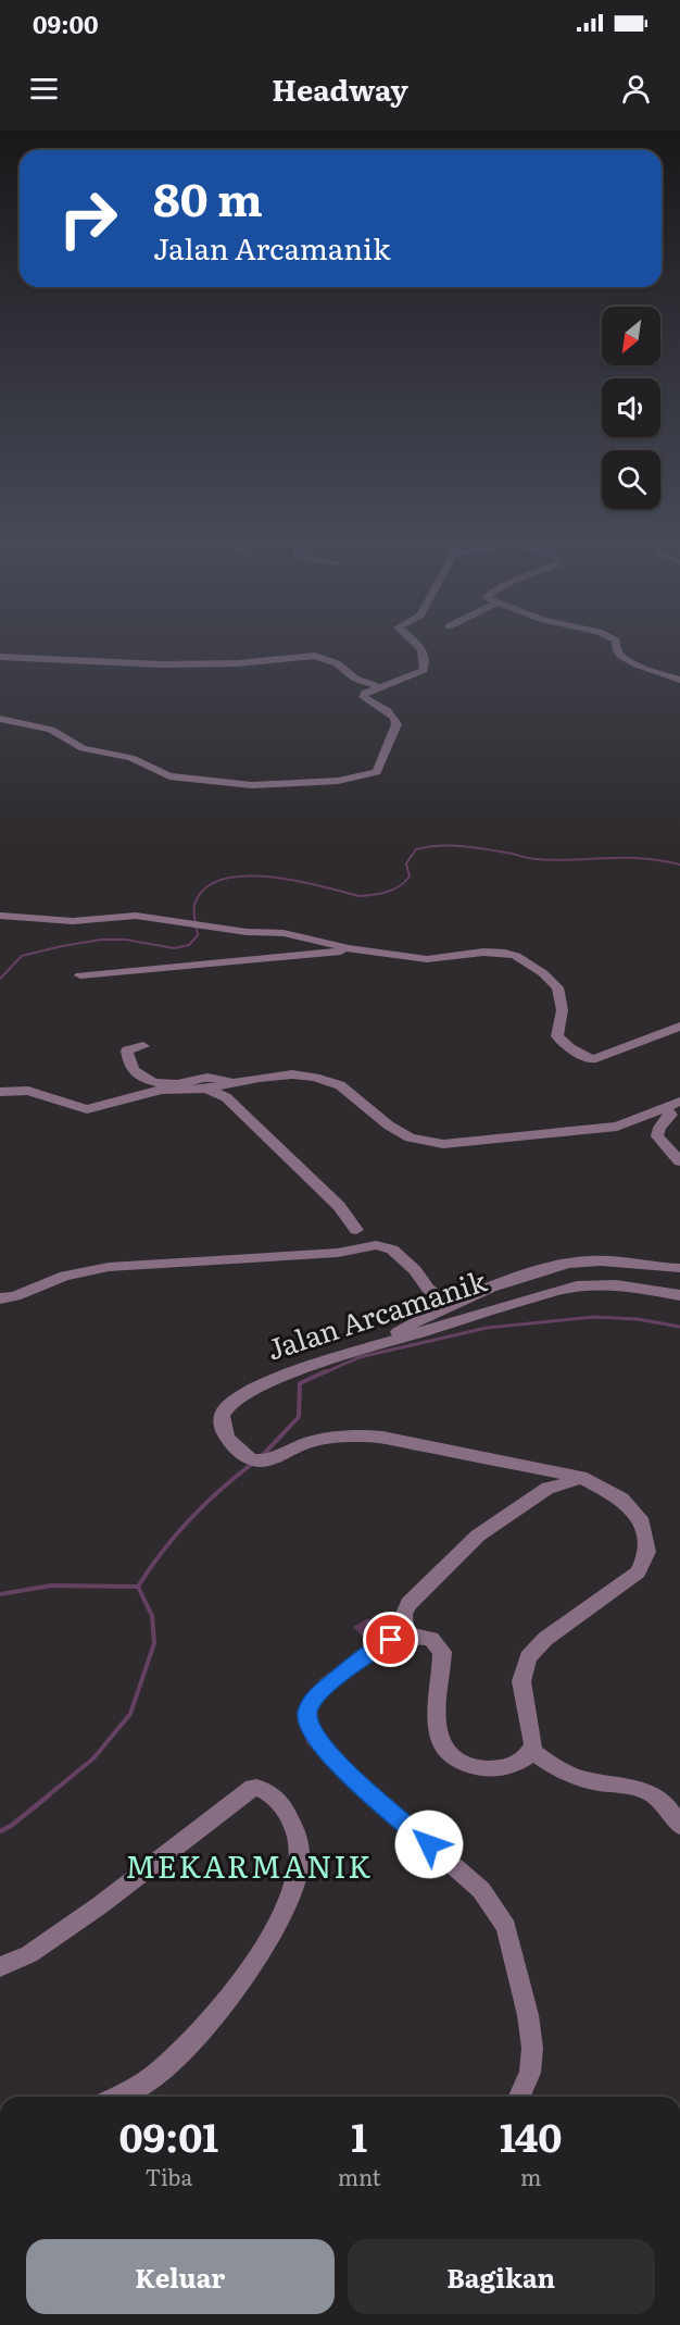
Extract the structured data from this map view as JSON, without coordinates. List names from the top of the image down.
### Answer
{
  "streets": {
    "street": ["Jalan Arcamanik"]
  },
  "districts": ["MEKARMANIK"],
  "north": "bottom left",
  "page": {
    "status": "09:00",
    "header": "Headway",
    "turn": ["80 m", "Jalan Arcamanik"],
    "eta": [
      "09:01",
      "Tiba",
      "1",
      "mnt",
      "140",
      "m"
    ],
    "buttons": ["Keluar", "Bagikan"]
  }
}
